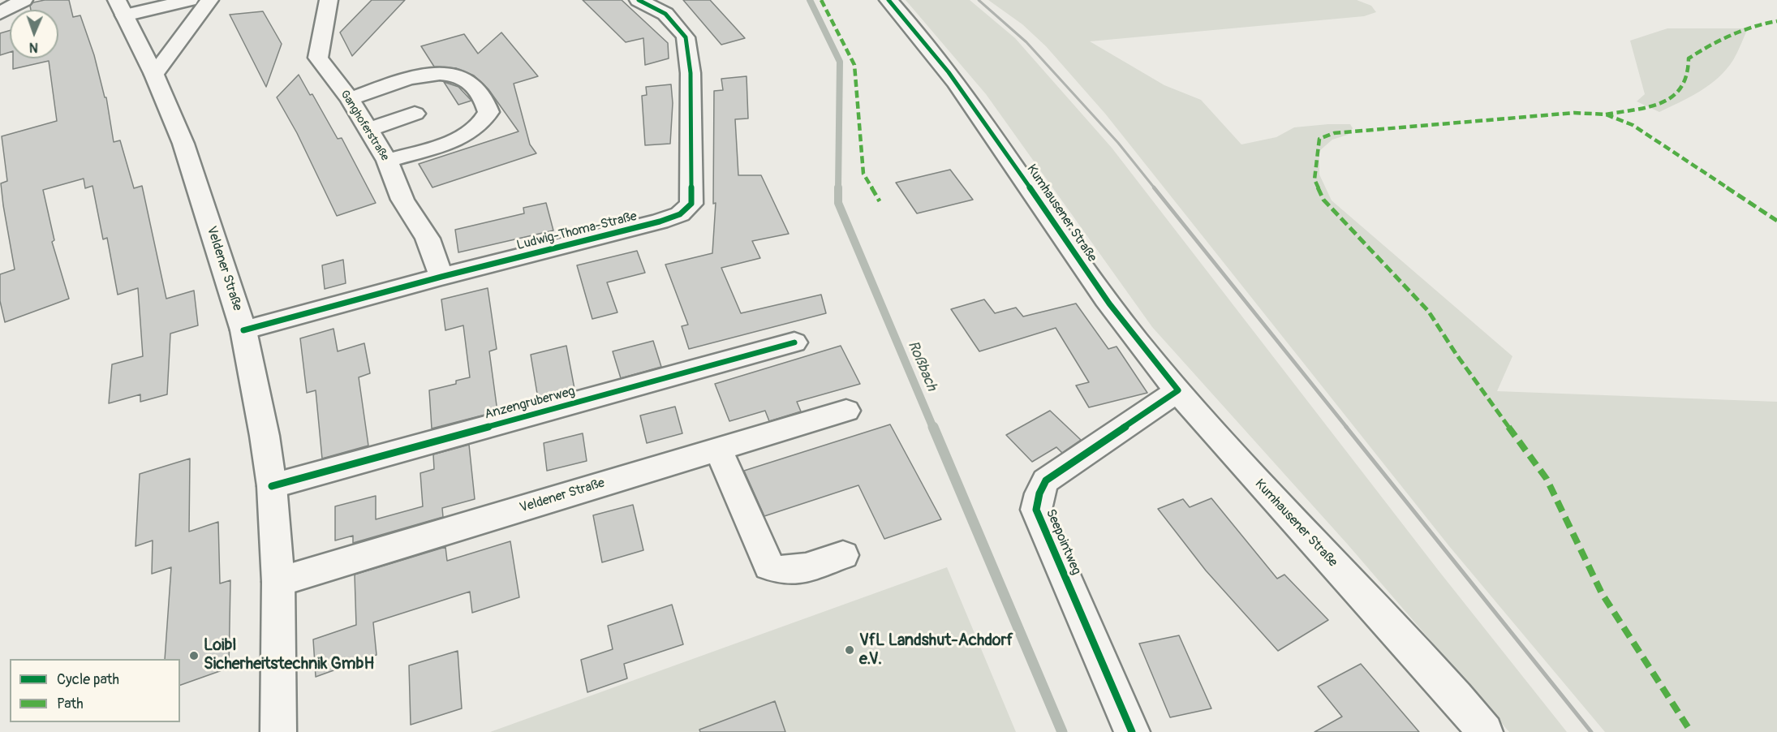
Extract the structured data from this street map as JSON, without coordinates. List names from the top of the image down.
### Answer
{
  "streets": {
    "street": [
      "Ganghoferstraße",
      "Kumhausener Straße",
      "Ludwig-Thoma-Straße",
      "Veldener Straße",
      "Anzengruberweg",
      "Seepointweg"
    ]
  },
  "crossings": [
    ["Ganghoferstraße", "Ludwig-Thoma-Straße"],
    ["Kumhausener Straße", "Seepointweg"],
    ["Ludwig-Thoma-Straße", "Veldener Straße"],
    ["Veldener Straße", "Anzengruberweg"]
  ],
  "water": ["Roßbach"],
  "places": ["VfL Landshut-Achdorf e.V.", "Loibl Sicherheitstechnik GmbH"],
  "legend": ["Cycle path", "Path"],
  "north": "bottom"
}
